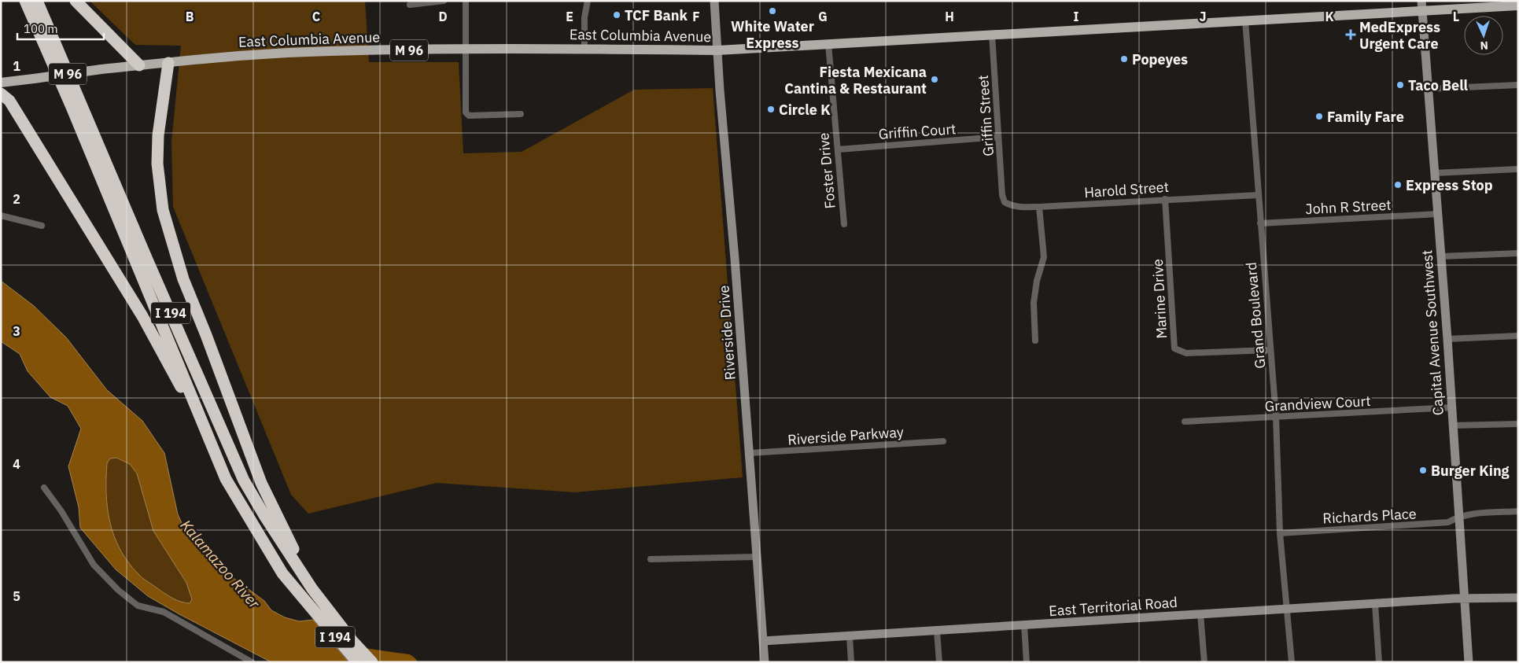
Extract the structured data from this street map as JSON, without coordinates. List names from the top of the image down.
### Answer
{
  "streets": {
    "highway": ["I 194"],
    "main road": ["East Columbia Avenue", "M 96"],
    "street": [
      "Griffin Street",
      "Griffin Court",
      "Foster Drive",
      "Harold Street",
      "John R Street",
      "Marine Drive",
      "Grand Boulevard",
      "Riverside Drive",
      "Capital Avenue Southwest",
      "Grandview Court",
      "Riverside Parkway",
      "Richards Place",
      "East Territorial Road"
    ]
  },
  "crossings": [
    ["East Columbia Avenue", "M 96"],
    ["East Columbia Avenue", "Griffin Street"],
    ["East Columbia Avenue", "Foster Drive"],
    ["East Columbia Avenue", "Grand Boulevard"],
    ["East Columbia Avenue", "Riverside Drive"],
    ["East Columbia Avenue", "Capital Avenue Southwest"],
    ["M 96", "Capital Avenue Southwest"],
    ["Griffin Street", "Griffin Court"],
    ["Griffin Street", "Harold Street"],
    ["Griffin Court", "Foster Drive"],
    ["Harold Street", "Marine Drive"],
    ["Harold Street", "Grand Boulevard"],
    ["John R Street", "Grand Boulevard"],
    ["John R Street", "Capital Avenue Southwest"],
    ["Marine Drive", "Grand Boulevard"],
    ["Grand Boulevard", "Grandview Court"],
    ["Grand Boulevard", "Richards Place"],
    ["Grand Boulevard", "East Territorial Road"],
    ["Riverside Drive", "Riverside Parkway"],
    ["Riverside Drive", "East Territorial Road"],
    ["Capital Avenue Southwest", "Grandview Court"],
    ["Capital Avenue Southwest", "Richards Place"],
    ["Capital Avenue Southwest", "East Territorial Road"]
  ],
  "water": ["Kalamazoo River"],
  "places": {
    "other": [
      "White Water Express",
      "TCF Bank",
      "Popeyes",
      "Fiesta Mexicana Cantina & Restaurant",
      "Taco Bell",
      "Circle K",
      "Family Fare",
      "Express Stop",
      "Burger King"
    ],
    "health": ["MedExpress Urgent Care"]
  },
  "scale_bar": "100 m",
  "north": "bottom",
  "grid": {
    "columns": [
      "B",
      "C",
      "D",
      "E",
      "F",
      "G",
      "H",
      "I",
      "J",
      "K",
      "L"
    ],
    "rows": [
      "1",
      "2",
      "3",
      "4",
      "5"
    ]
  }
}
